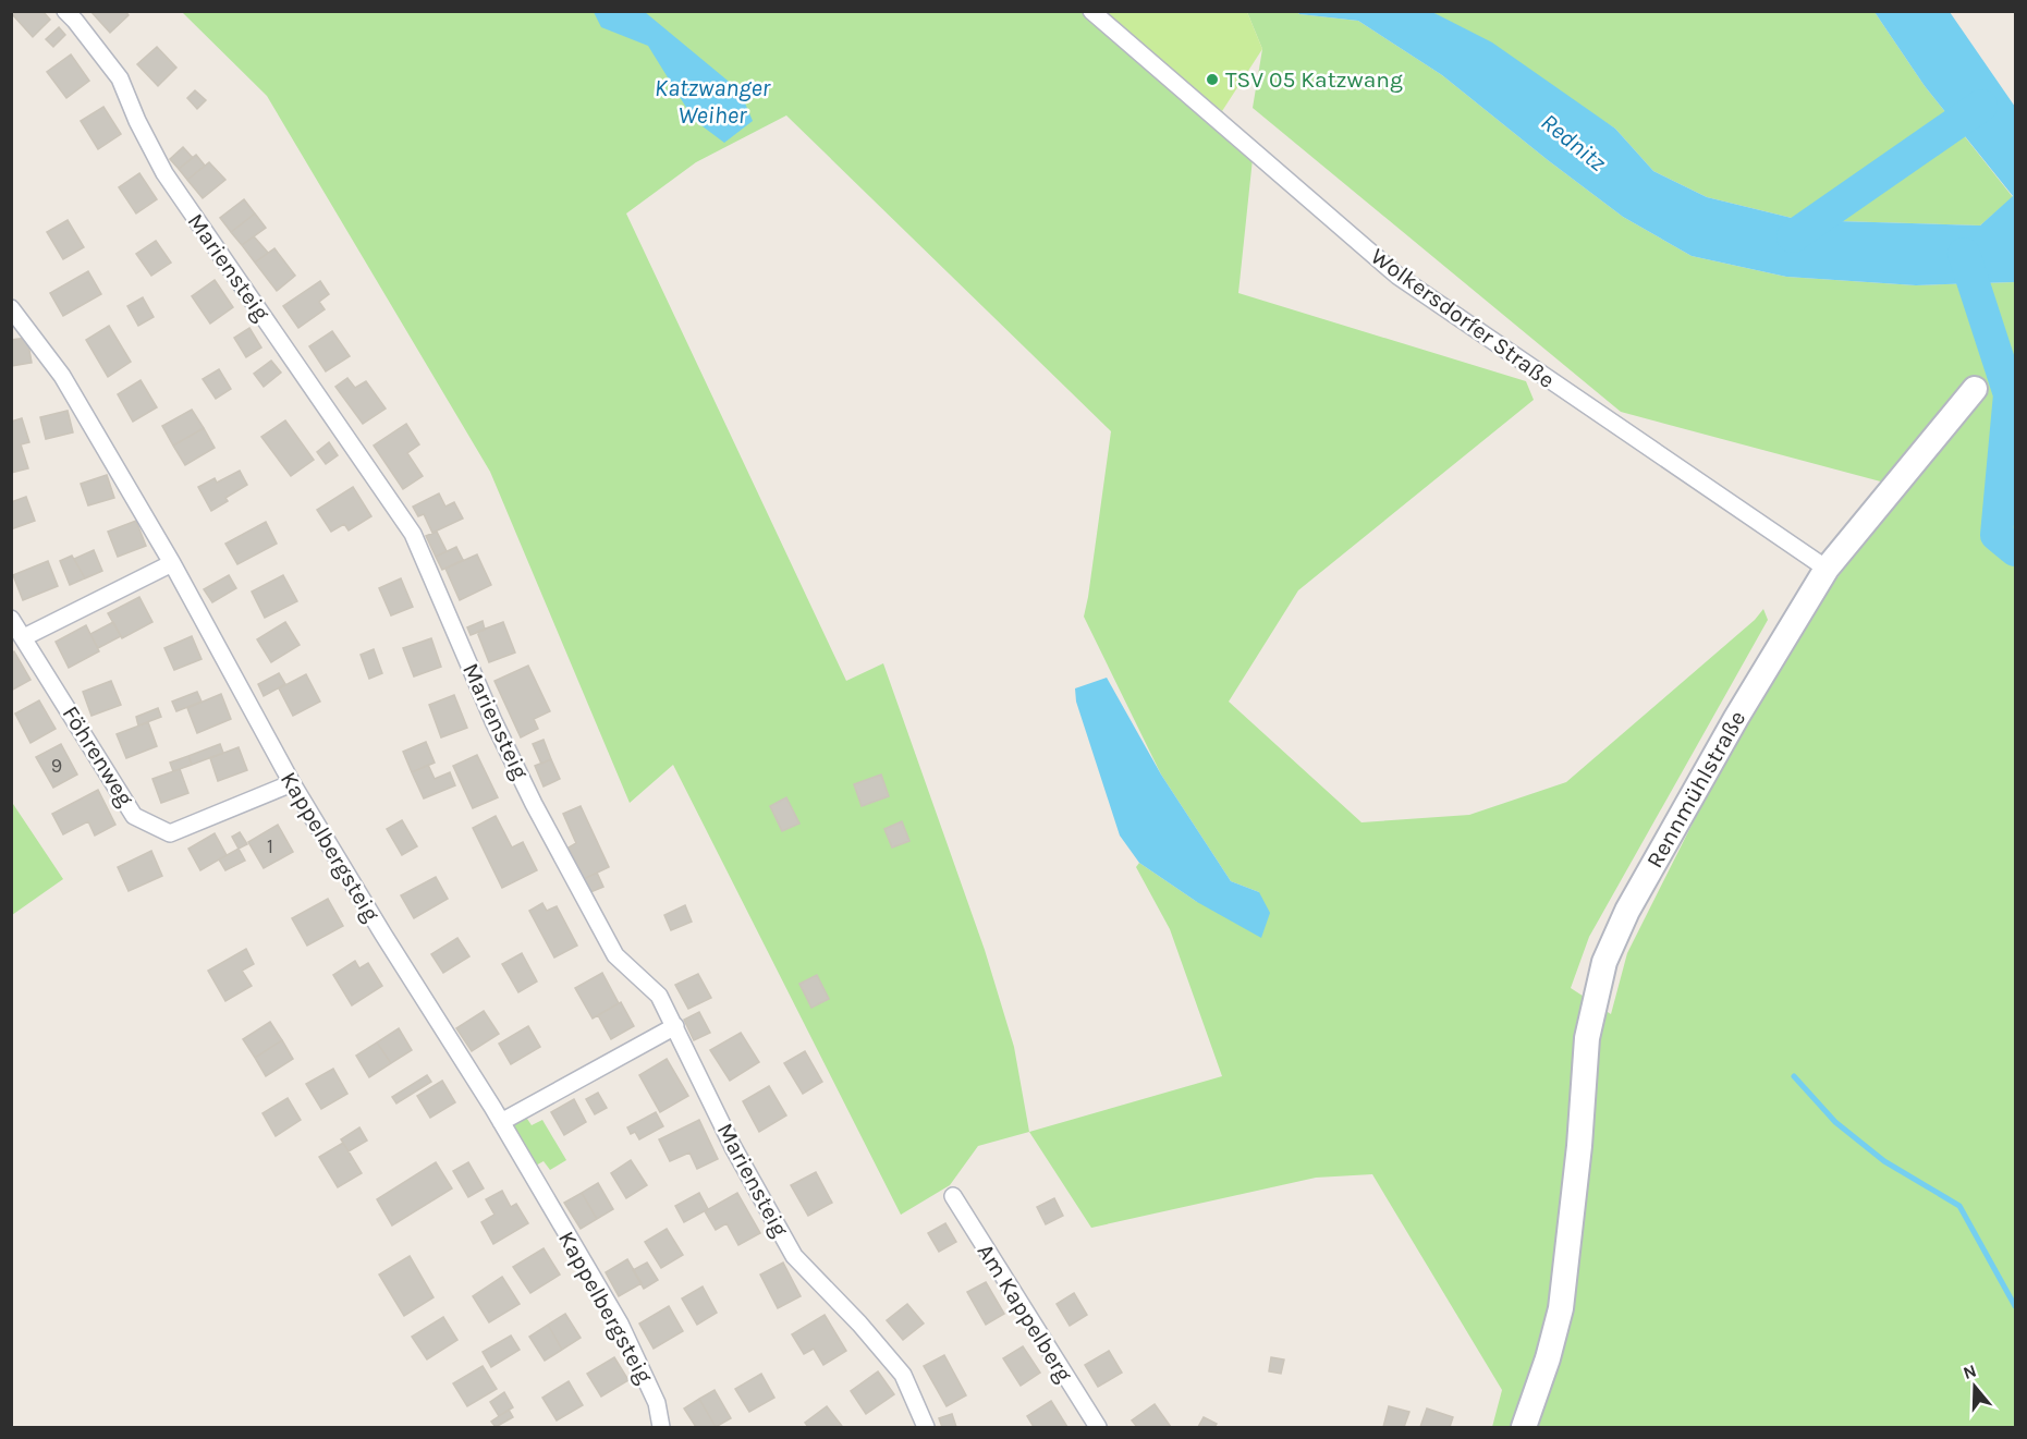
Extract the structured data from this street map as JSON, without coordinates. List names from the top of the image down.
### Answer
{
  "streets": {
    "main road": ["Rennmühlstraße"],
    "street": [
      "Mariensteig",
      "Wolkersdorfer Straße",
      "Föhrenweg",
      "Kappelbergsteig",
      "Am Kappelberg"
    ]
  },
  "crossings": [
    ["Wolkersdorfer Straße", "Rennmühlstraße"],
    ["Föhrenweg", "Kappelbergsteig"]
  ],
  "water": ["Katzwanger Weiher", "Rednitz"],
  "places": ["TSV 05 Katzwang"],
  "house_numbers": ["9", "1"],
  "north": "top"
}
